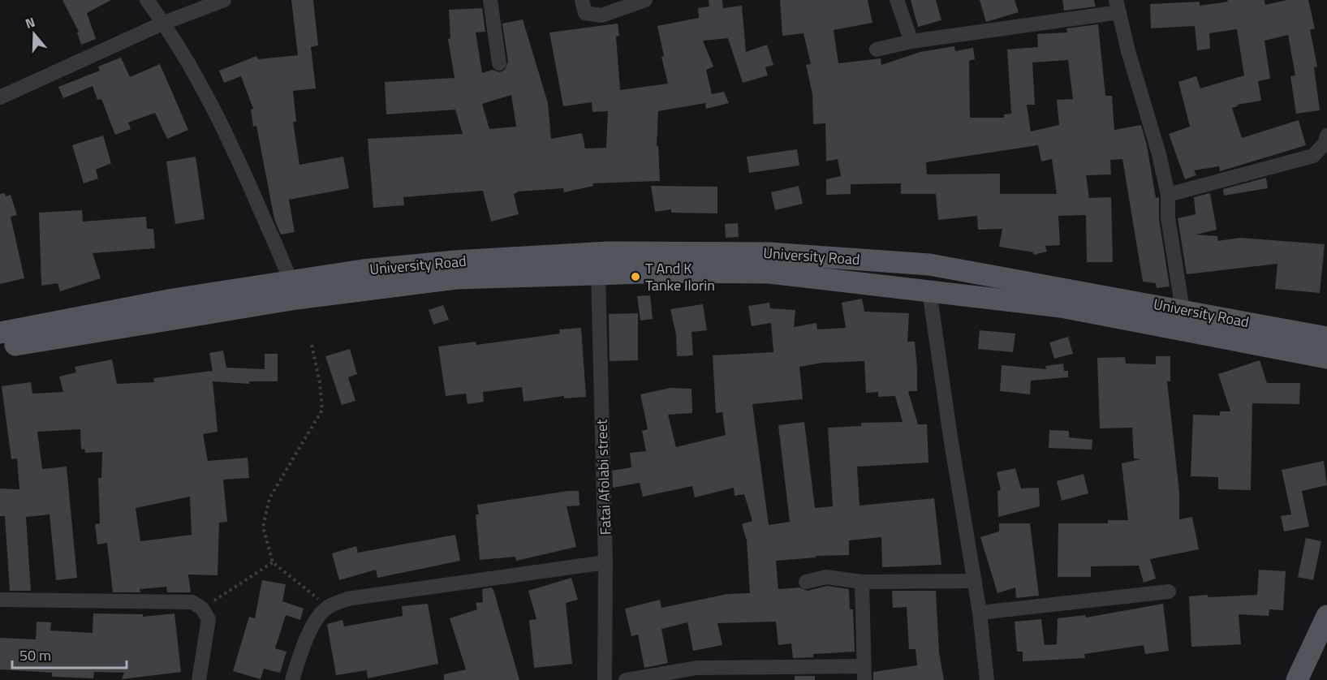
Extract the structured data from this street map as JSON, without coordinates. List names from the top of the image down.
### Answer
{
  "streets": {
    "main road": ["University Road"],
    "street": ["Fatai Afolabi street"]
  },
  "crossings": [
    ["University Road", "Fatai Afolabi street"]
  ],
  "places": ["T And K Tanke Ilorin"],
  "scale_bar": "50 m",
  "north": "top"
}
